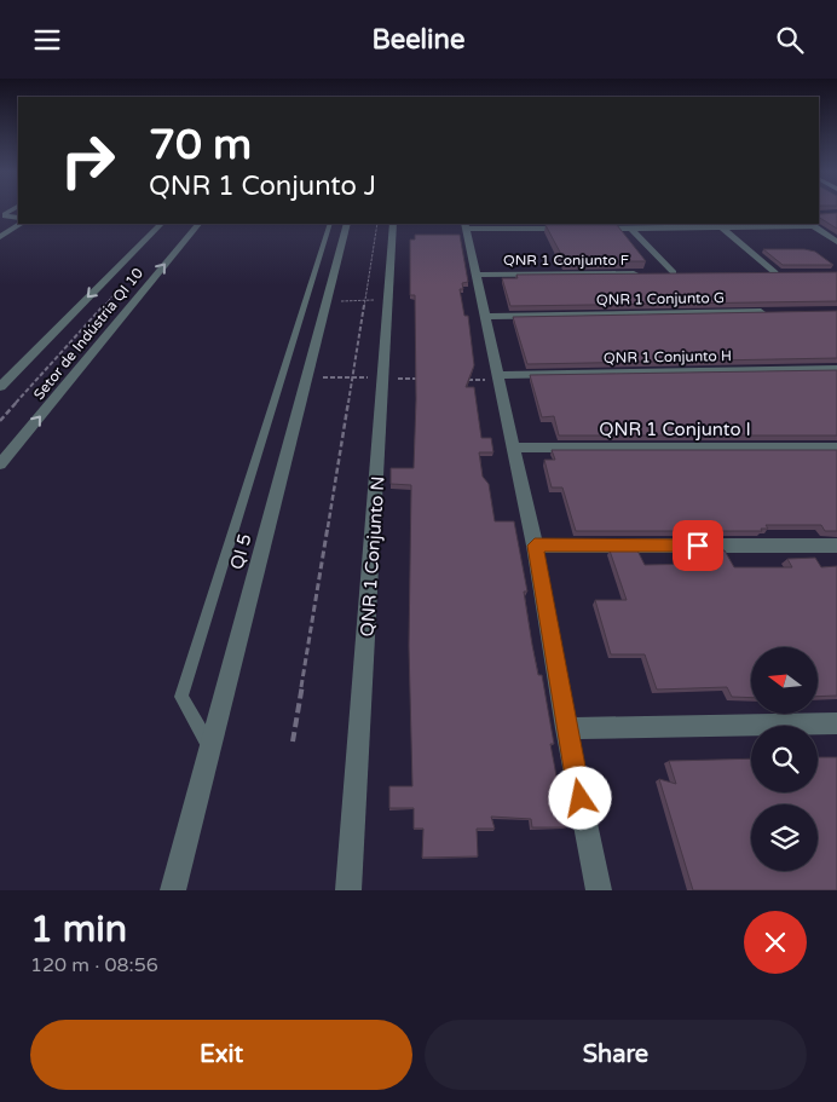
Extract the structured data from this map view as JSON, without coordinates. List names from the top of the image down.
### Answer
{
  "streets": {
    "street": [
      "QNR 1 Conjunto F",
      "QNR 1 Conjunto G",
      "Setor de Indústria QI 10",
      "QNR 1 Conjunto H",
      "QNR 1 Conjunto I",
      "QI 5",
      "QNR 1 Conjunto N"
    ]
  },
  "north": "left",
  "page": {
    "header": "Beeline",
    "turn": ["70 m", "QNR 1 Conjunto J"],
    "heading": ["1 min", "120 m · 08:56"],
    "buttons": ["Exit", "Share"]
  }
}
